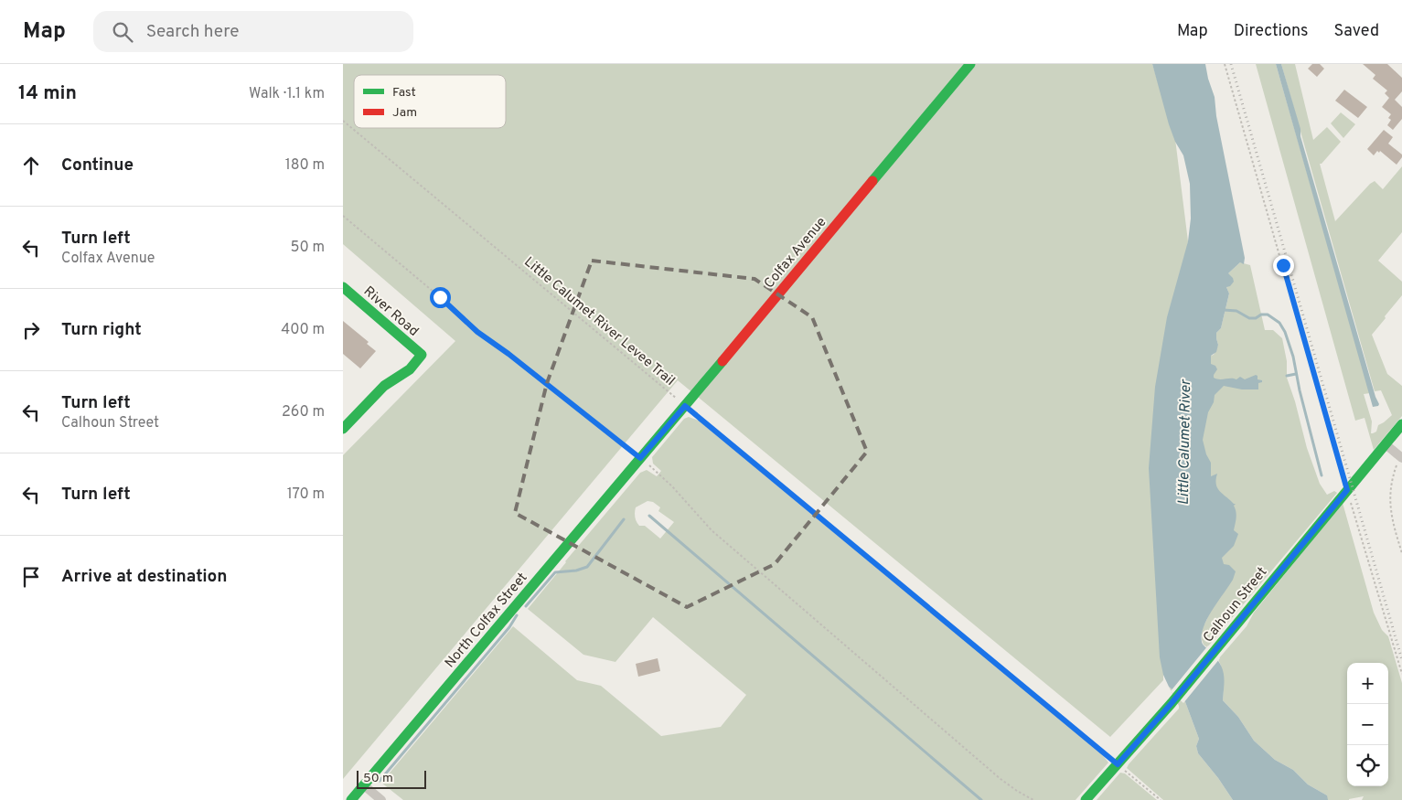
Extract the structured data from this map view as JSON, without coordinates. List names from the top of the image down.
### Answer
{
  "streets": {
    "street": [
      "Colfax Avenue",
      "River Road",
      "Calhoun Street",
      "North Colfax Street"
    ],
    "path": ["Little Calumet River Levee Trail"]
  },
  "crossings": [
    ["Colfax Avenue", "Little Calumet River Levee Trail"],
    ["Colfax Avenue", "North Colfax Street"],
    ["Little Calumet River Levee Trail", "Calhoun Street"]
  ],
  "water": ["Little Calumet River"],
  "legend": ["Fast", "Jam"],
  "scale_bar": "50 m",
  "page": {
    "header": "Map",
    "search": "Search here",
    "nav": ["Map", "Directions", "Saved"],
    "heading": ["14 min", "Walk · 1.1 km"],
    "list": [
      ["Continue", "180 m"],
      ["Turn left", "Colfax Avenue", "50 m"],
      ["Turn right", "400 m"],
      ["Turn left", "Calhoun Street", "260 m"],
      ["Turn left", "170 m"],
      "Arrive at destination"
    ],
    "map_buttons": ["+", "−"],
    "scale": "50 m"
  }
}
